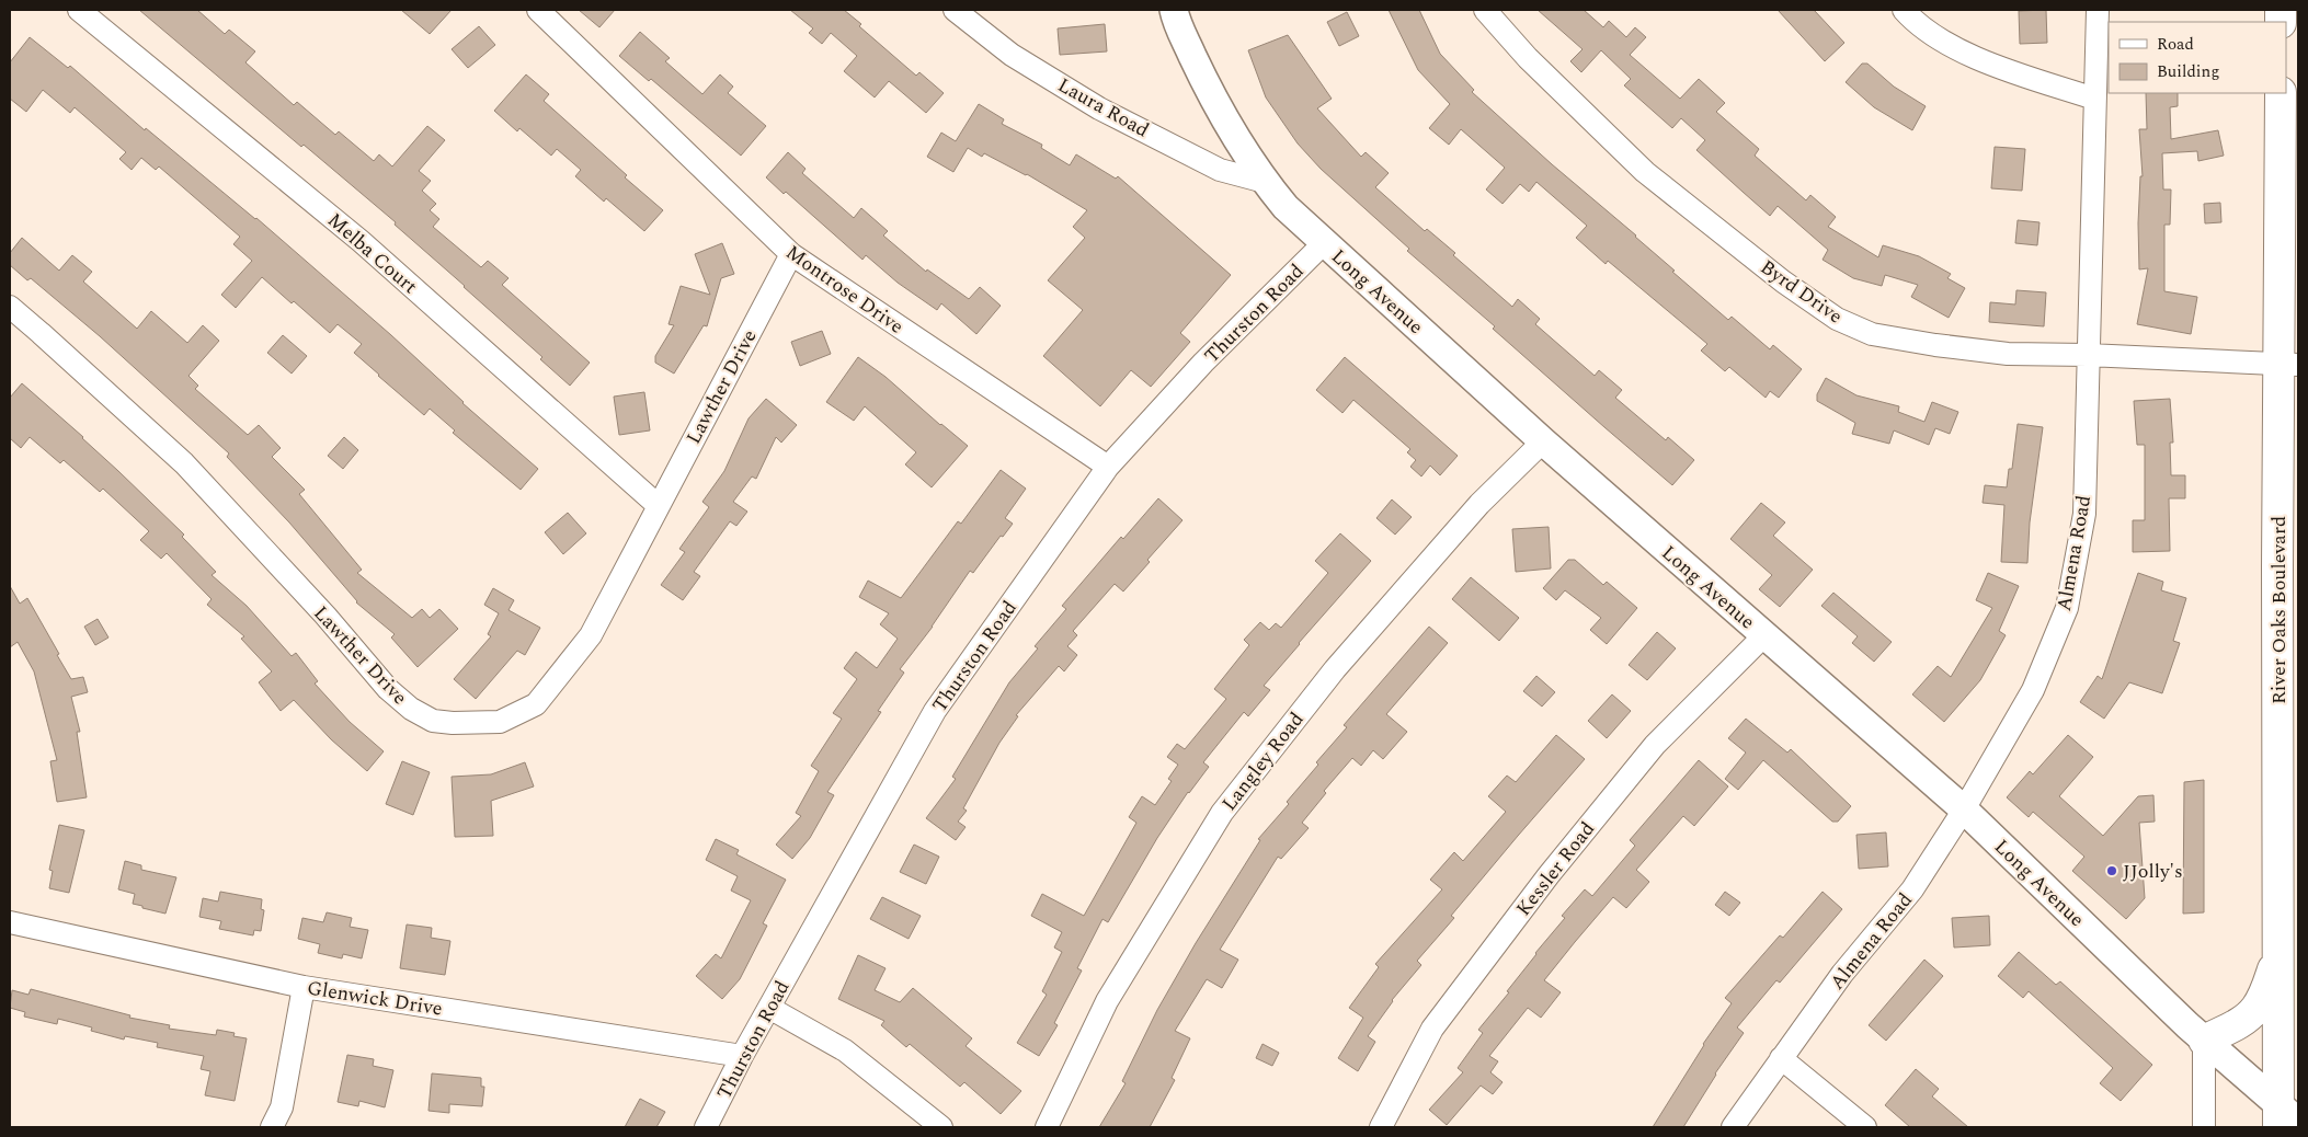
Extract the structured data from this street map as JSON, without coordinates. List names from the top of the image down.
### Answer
{
  "streets": {
    "main road": ["River Oaks Boulevard"],
    "street": [
      "Laura Road",
      "Melba Court",
      "Montrose Drive",
      "Long Avenue",
      "Byrd Drive",
      "Thurston Road",
      "Lawther Drive",
      "Almena Road",
      "Langley Road",
      "Kessler Road",
      "Glenwick Drive"
    ]
  },
  "crossings": [
    ["Laura Road", "Long Avenue"],
    ["Melba Court", "Lawther Drive"],
    ["Montrose Drive", "Thurston Road"],
    ["Montrose Drive", "Lawther Drive"],
    ["Long Avenue", "Thurston Road"],
    ["Long Avenue", "Almena Road"],
    ["Long Avenue", "River Oaks Boulevard"],
    ["Long Avenue", "Langley Road"],
    ["Long Avenue", "Kessler Road"],
    ["Byrd Drive", "Almena Road"],
    ["Byrd Drive", "River Oaks Boulevard"],
    ["Thurston Road", "Glenwick Drive"]
  ],
  "places": ["JJolly's"],
  "legend": ["Road", "Building"]
}
